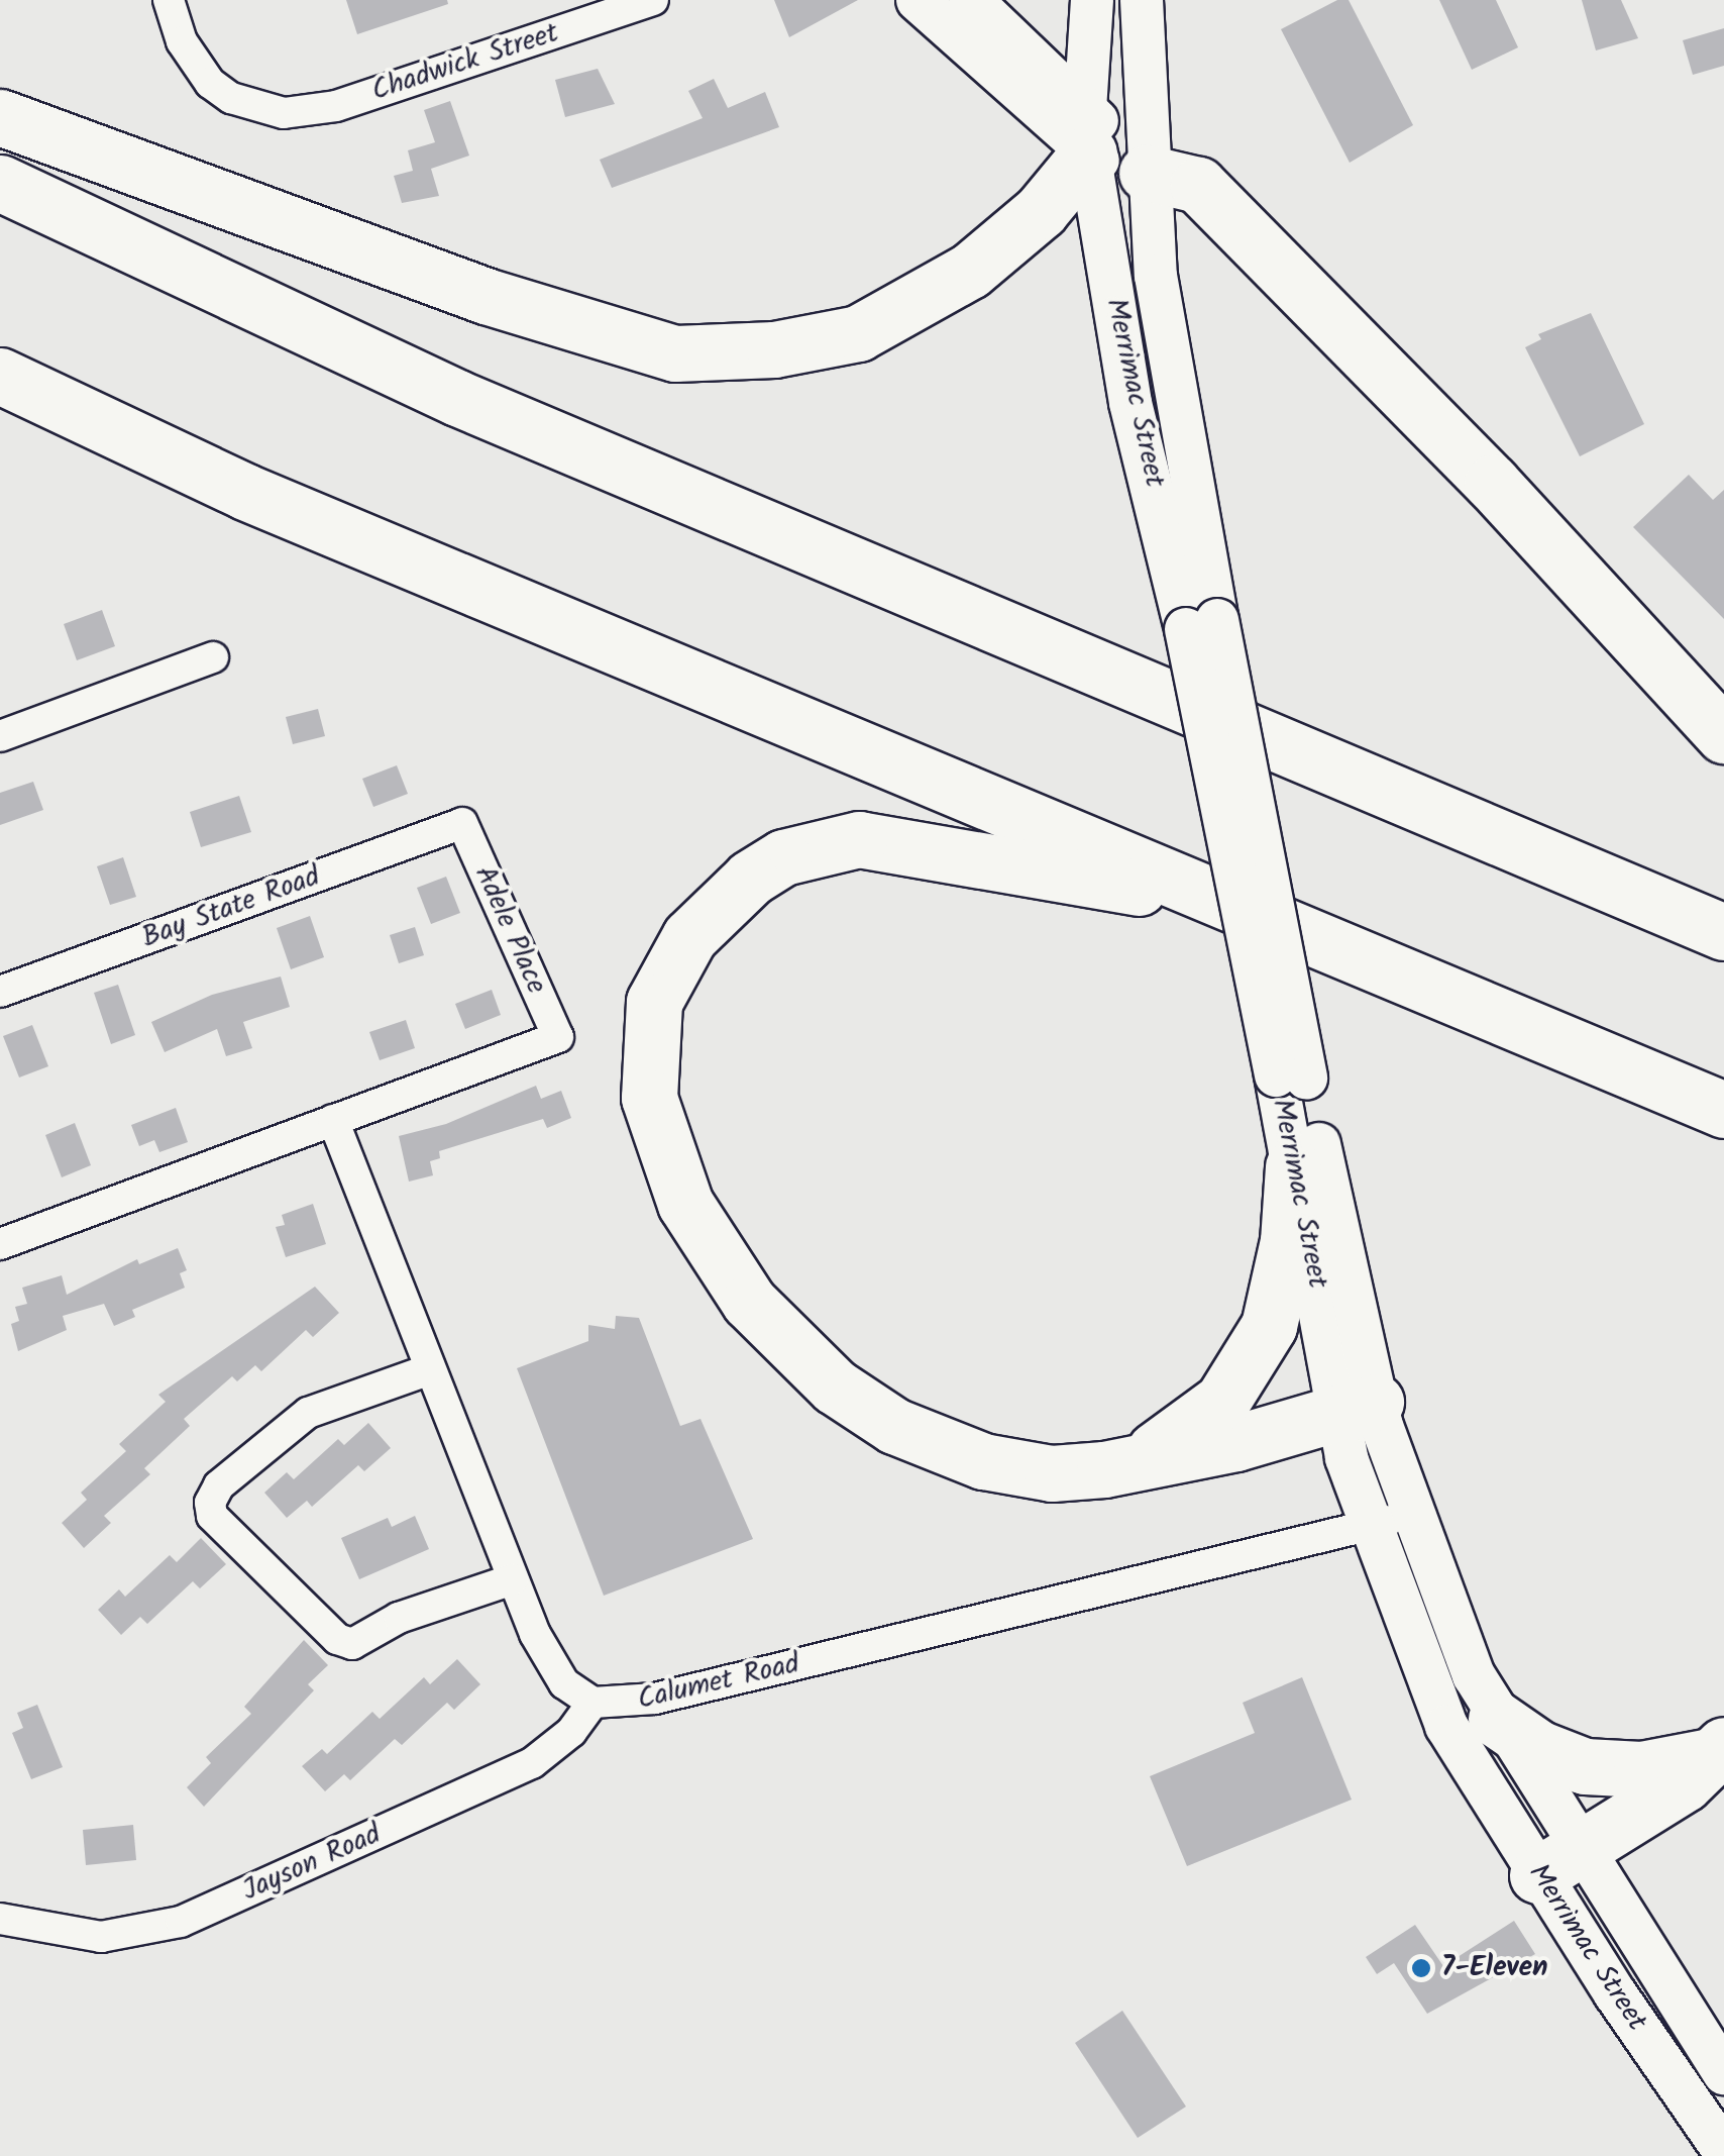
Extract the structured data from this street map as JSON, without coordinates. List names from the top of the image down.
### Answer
{
  "streets": {
    "main road": ["Merrimac Street"],
    "street": [
      "Chadwick Street",
      "Bay State Road",
      "Adele Place",
      "Calumet Road",
      "Jayson Road"
    ]
  },
  "crossings": [
    ["Merrimac Street", "Calumet Road"],
    ["Bay State Road", "Adele Place"],
    ["Calumet Road", "Jayson Road"]
  ],
  "places": ["7-Eleven"]
}
